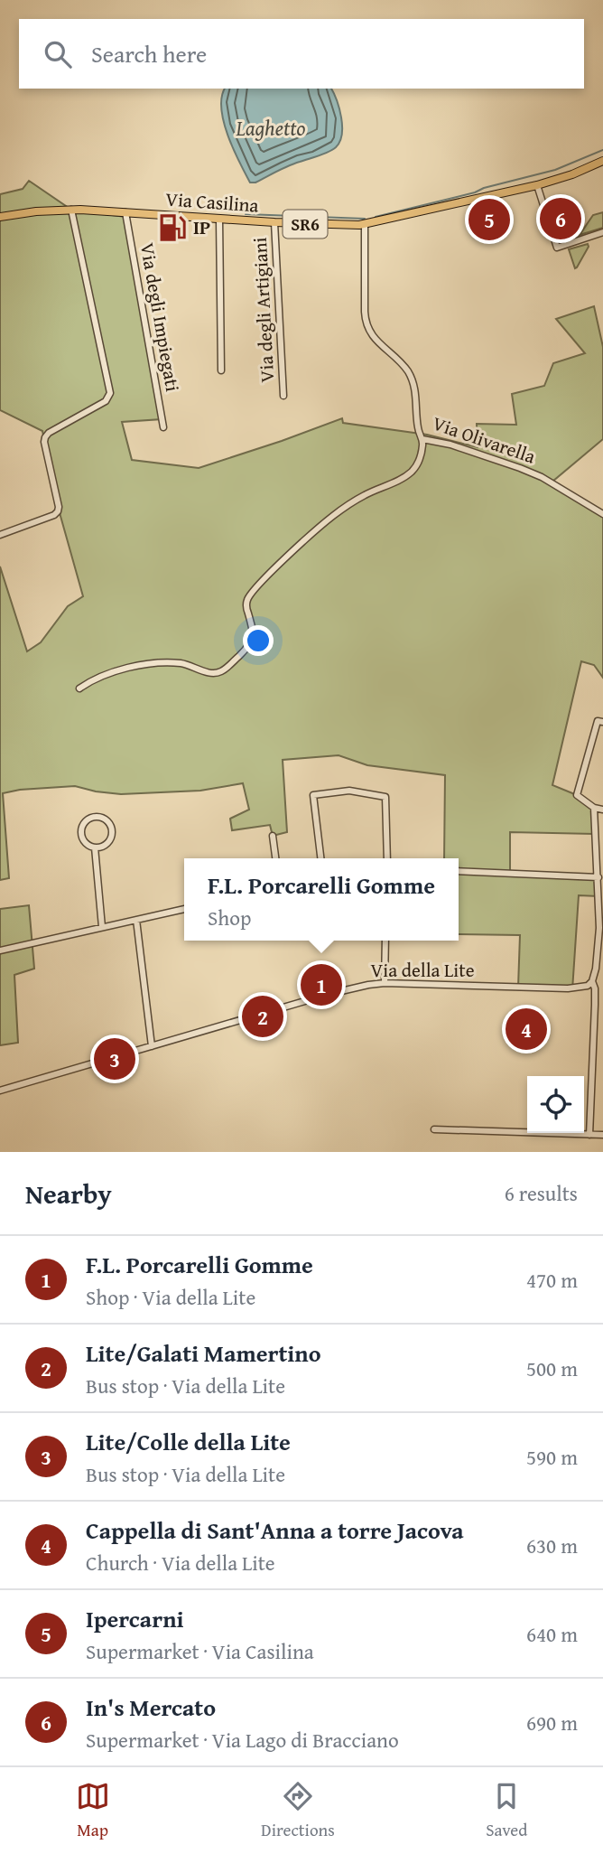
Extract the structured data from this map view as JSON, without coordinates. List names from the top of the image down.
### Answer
{
  "streets": {
    "main road": ["Via Casilina", "SR6"],
    "street": [
      "Via degli Artigiani",
      "Via degli Impiegati",
      "Via Olivarella",
      "Via della Lite"
    ]
  },
  "crossings": [
    ["Via Casilina", "Via degli Artigiani"],
    ["Via Casilina", "Via degli Impiegati"],
    ["Via Casilina", "Via Olivarella"]
  ],
  "water": ["Laghetto"],
  "places": {
    "fuel station": ["IP"]
  },
  "page": {
    "search": "Search here",
    "pins": [
      "6",
      "5",
      "1",
      "2",
      "4",
      "3"
    ],
    "popup": ["F.L. Porcarelli Gomme", "Shop"],
    "heading": ["Nearby", "6 results"],
    "list": [
      {
        "mark": "1",
        "name": "F.L. Porcarelli Gomme",
        "note": "Shop · Via della Lite",
        "value": "470 m"
      },
      {
        "mark": "2",
        "name": "Lite/Galati Mamertino",
        "note": "Bus stop · Via della Lite",
        "value": "500 m"
      },
      {
        "mark": "3",
        "name": "Lite/Colle della Lite",
        "note": "Bus stop · Via della Lite",
        "value": "590 m"
      },
      {
        "mark": "4",
        "name": "Cappella di Sant'Anna a torre Jacova",
        "note": "Church · Via della Lite",
        "value": "630 m"
      },
      {
        "mark": "5",
        "name": "Ipercarni",
        "note": "Supermarket · Via Casilina",
        "value": "640 m"
      },
      {
        "mark": "6",
        "name": "In's Mercato",
        "note": "Supermarket · Via Lago di Bracciano",
        "value": "690 m"
      }
    ],
    "nav": ["Map", "Directions", "Saved"]
  }
}
